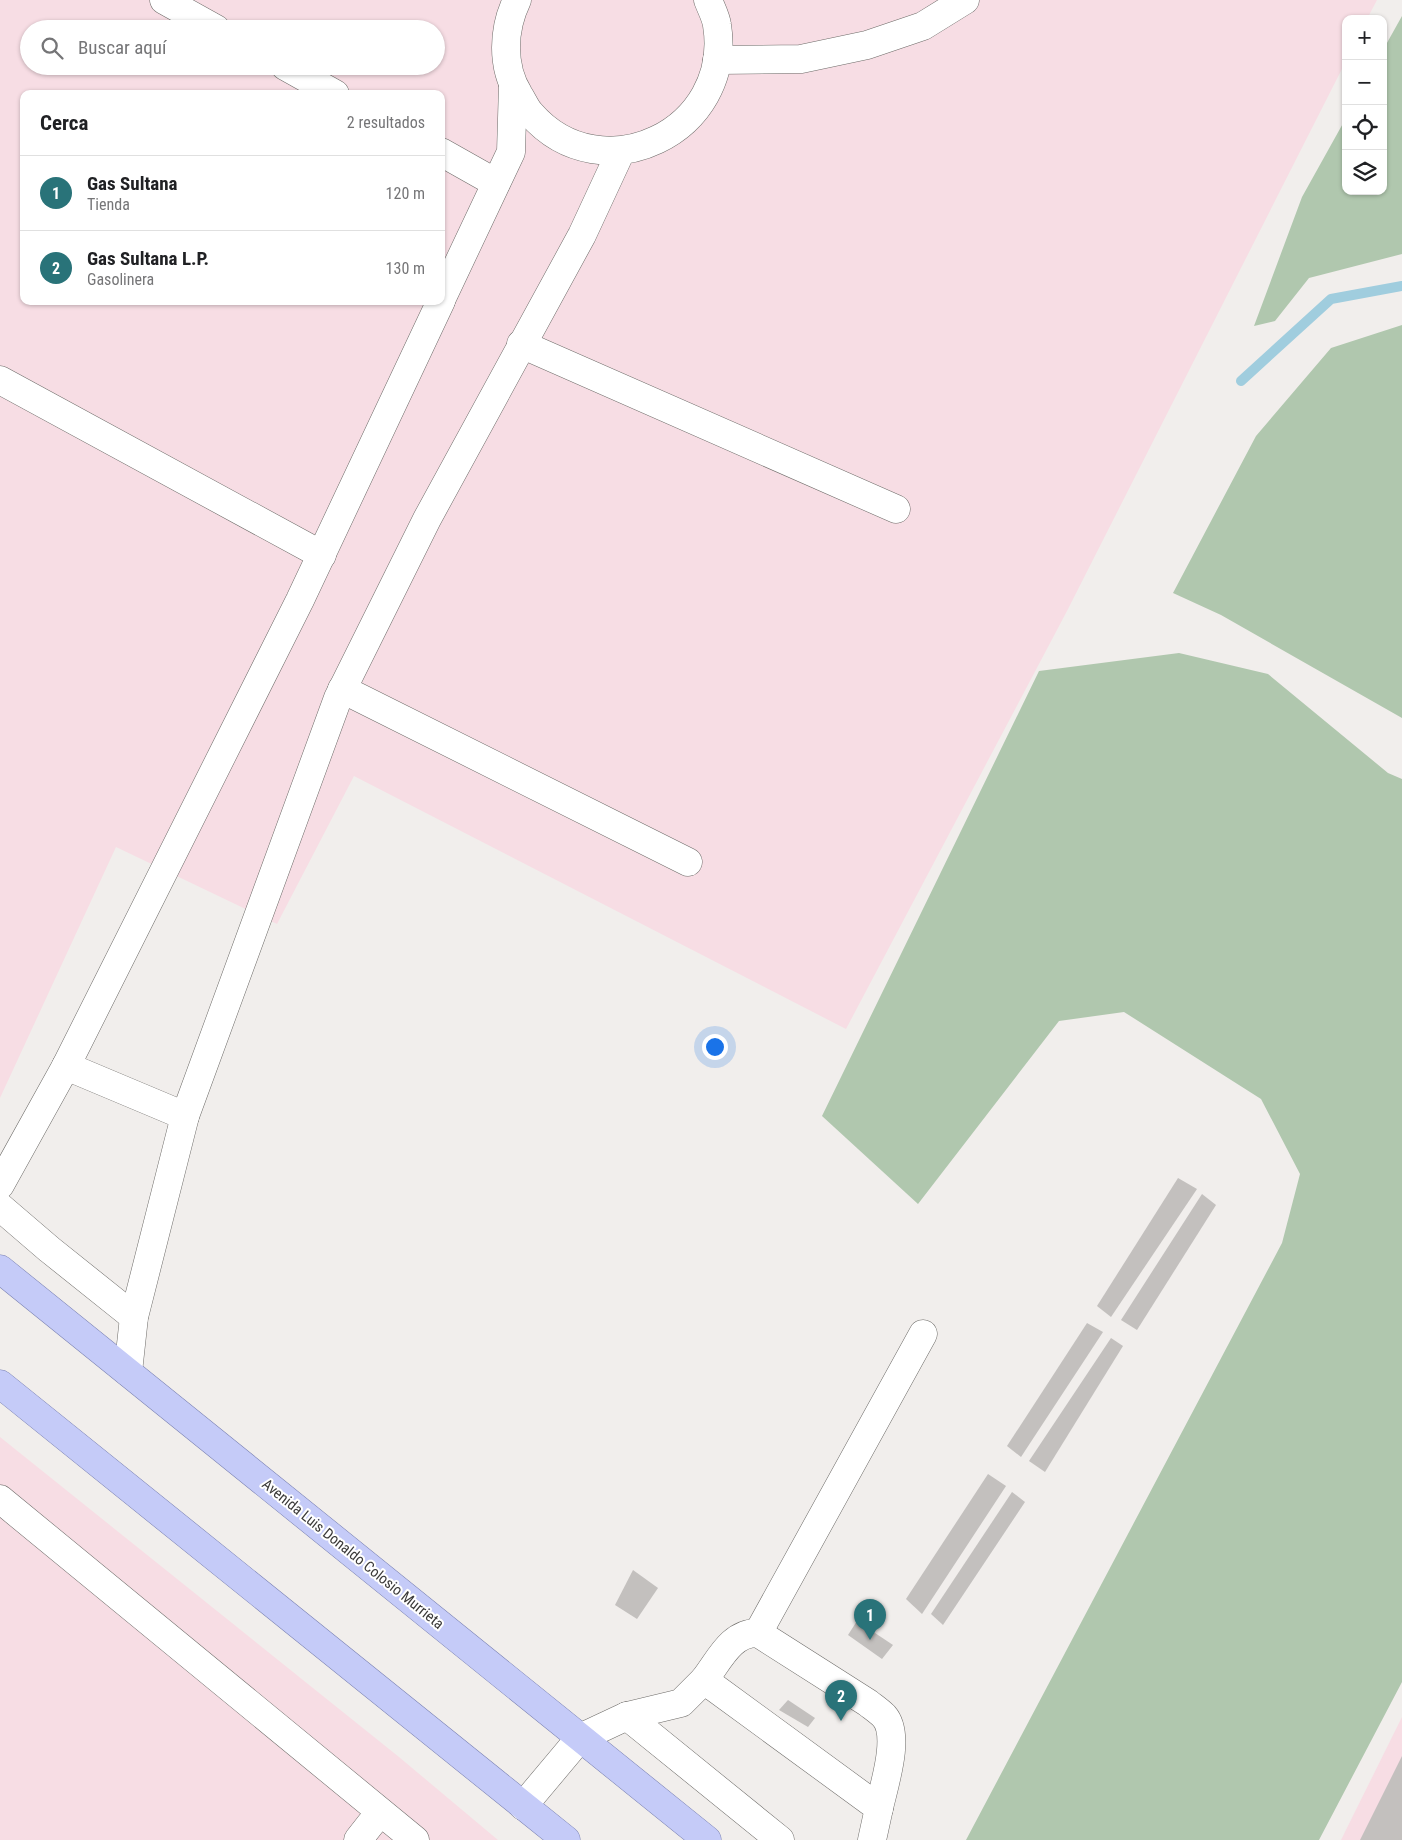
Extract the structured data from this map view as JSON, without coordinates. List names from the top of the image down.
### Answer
{
  "streets": {
    "main road": ["Avenida Luis Donaldo Colosio Murrieta"]
  },
  "page": {
    "map_buttons": ["+", "−"],
    "search": "Buscar aquí",
    "heading": ["Cerca", "2 resultados"],
    "list": [
      {
        "mark": "1",
        "name": "Gas Sultana",
        "note": "Tienda",
        "value": "120 m"
      },
      {
        "mark": "2",
        "name": "Gas Sultana L.P.",
        "note": "Gasolinera",
        "value": "130 m"
      }
    ],
    "pins": ["1", "2"]
  }
}
